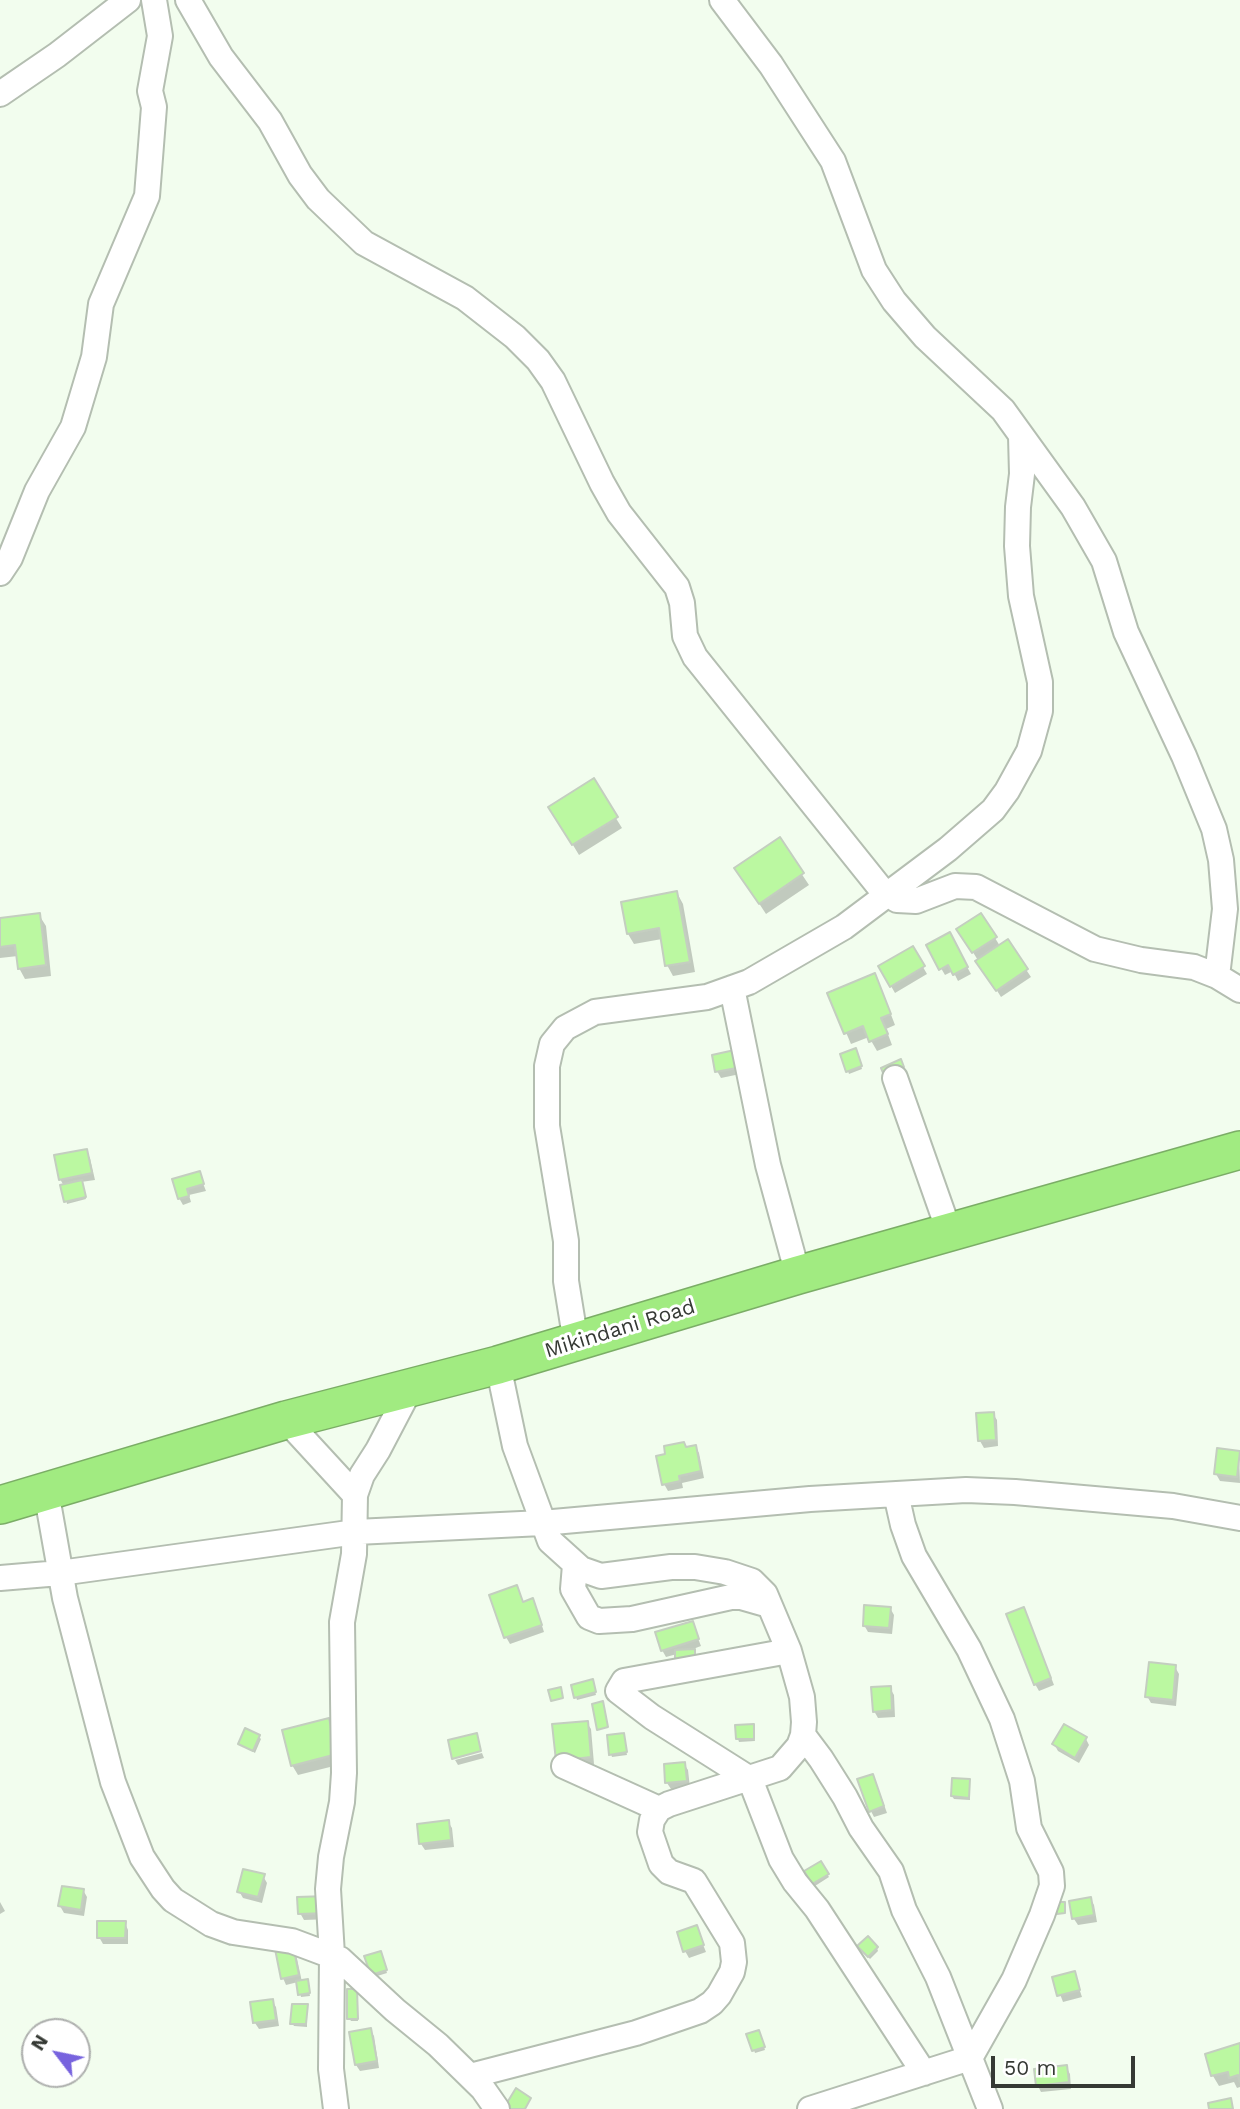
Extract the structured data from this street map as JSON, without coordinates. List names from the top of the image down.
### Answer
{
  "streets": {
    "highway": ["Mikindani Road"]
  },
  "scale_bar": "50 m",
  "north": "top left"
}
